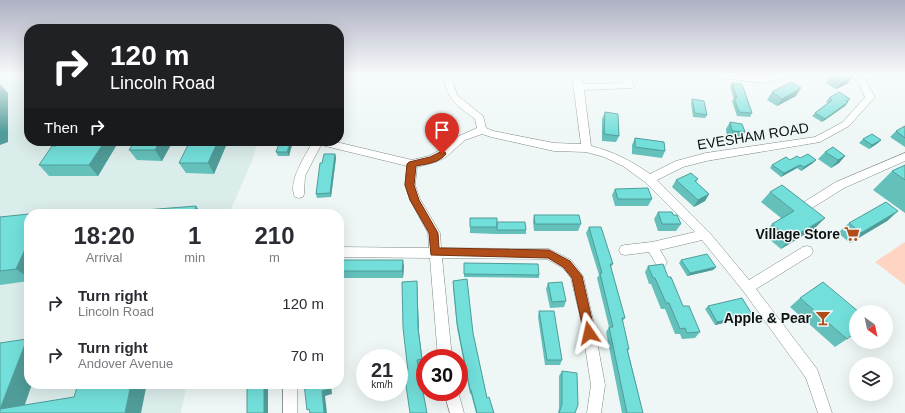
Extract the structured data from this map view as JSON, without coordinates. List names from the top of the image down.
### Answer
{
  "streets": {
    "street": ["EVESHAM ROAD"]
  },
  "places": {
    "supermarket": ["Village Store"],
    "bar": ["Apple & Pear"]
  },
  "north": "bottom right",
  "page": {
    "turn": ["120 m", "Lincoln Road"],
    "then": "Then",
    "eta": [
      "18:20",
      "Arrival",
      "1",
      "min",
      "210",
      "m"
    ],
    "list": [
      {
        "name": "Turn right",
        "note": "Lincoln Road",
        "value": "120 m"
      },
      {
        "name": "Turn right",
        "note": "Andover Avenue",
        "value": "70 m"
      }
    ],
    "speed": "21 km/h",
    "limit": "30"
  }
}
